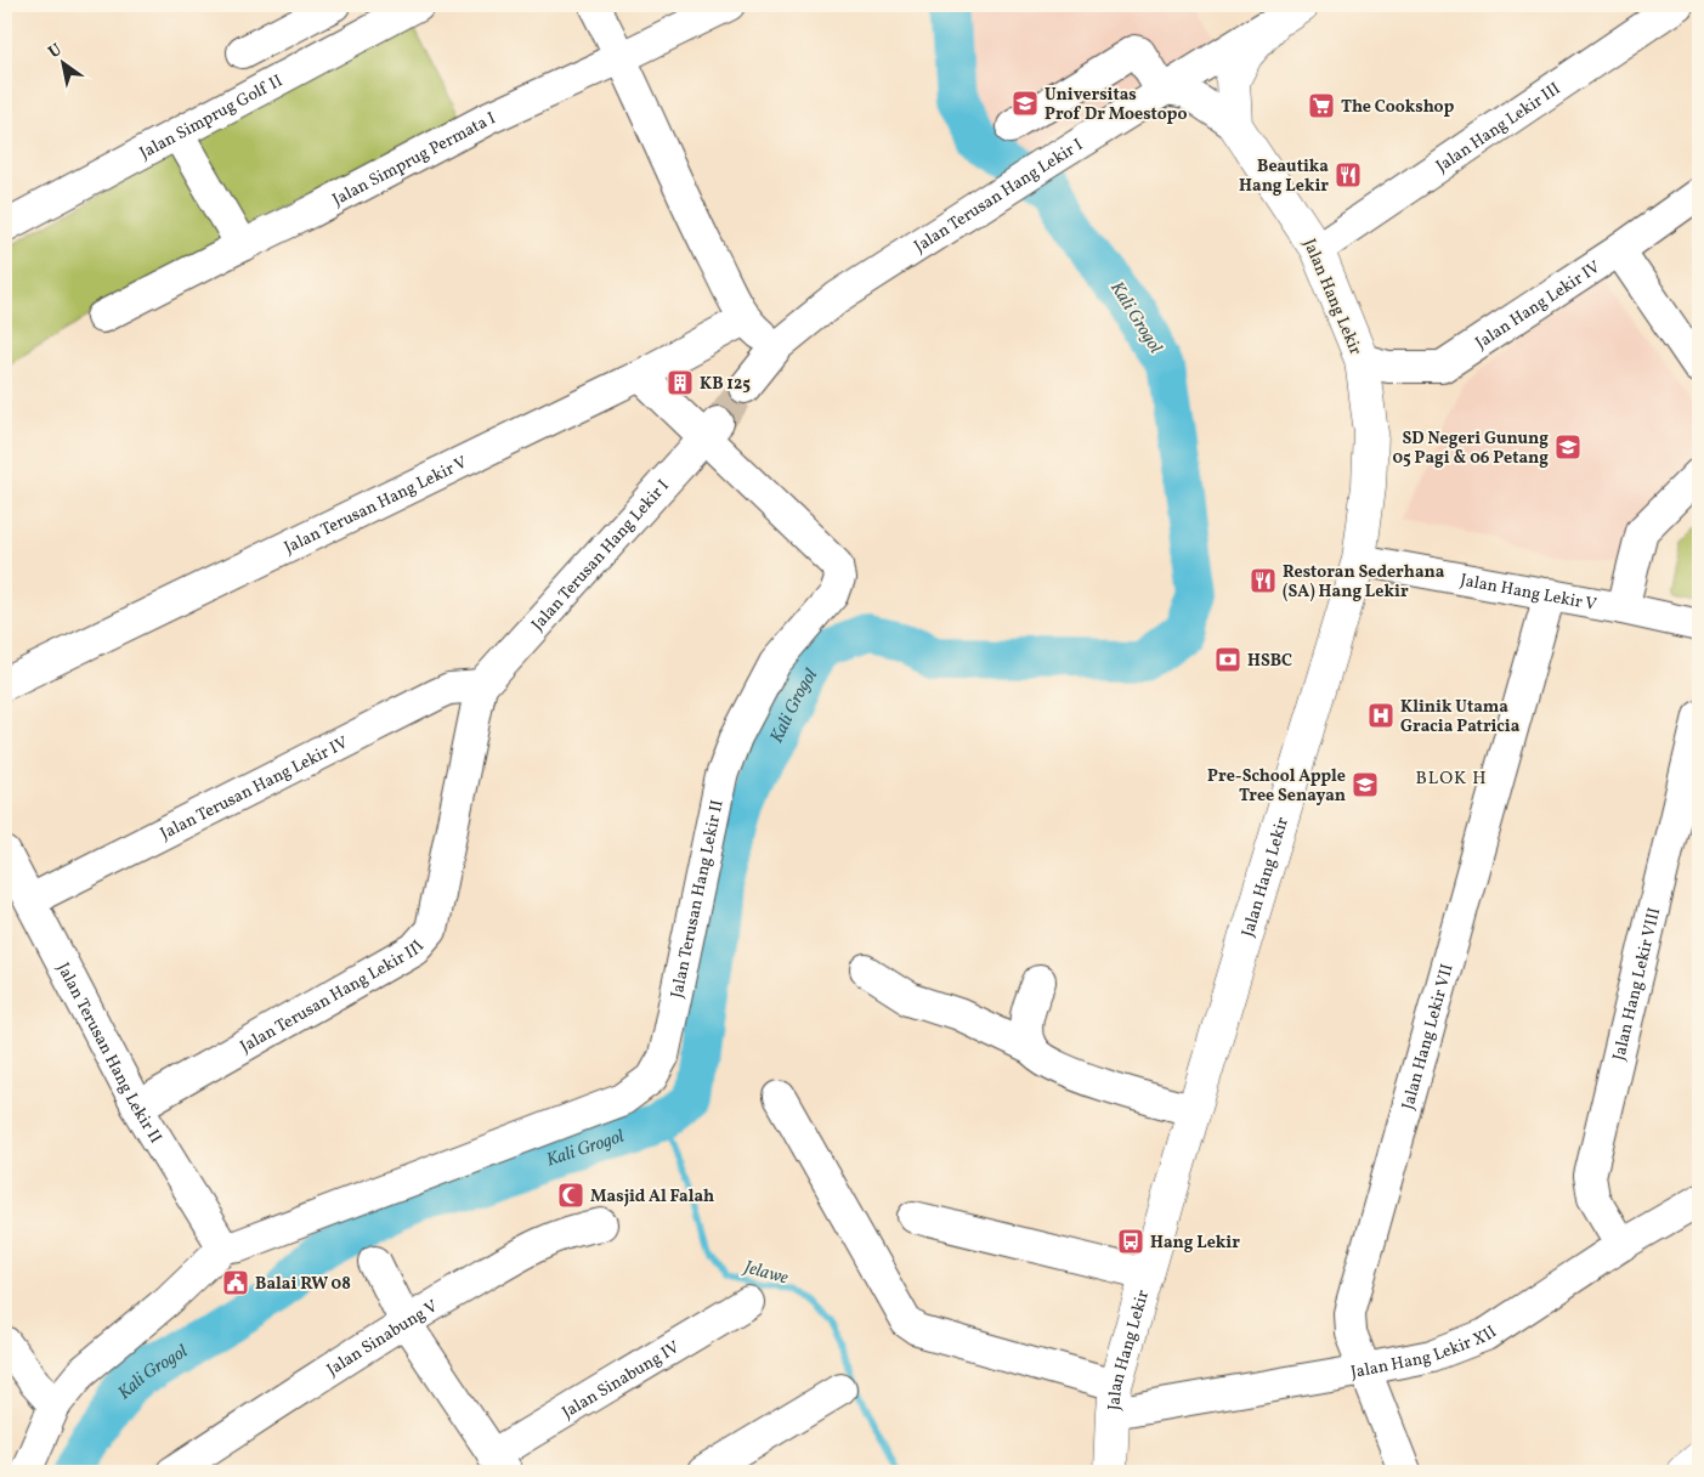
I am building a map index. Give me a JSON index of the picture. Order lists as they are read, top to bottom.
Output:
{
  "streets": {
    "main road": ["Jalan Hang Lekir"],
    "street": [
      "Jalan Simprug Golf II",
      "Jalan Hang Lekir III",
      "Jalan Simprug Permata I",
      "Jalan Terusan Hang Lekir I",
      "Jalan Hang Lekir IV",
      "Jalan Terusan Hang Lekir V",
      "Jalan Hang Lekir V",
      "Jalan Terusan Hang Lekir IV",
      "Jalan Terusan Hang Lekir II",
      "Jalan Hang Lekir VIII",
      "Jalan Terusan Hang Lekir III",
      "Jalan Hang Lekir VII",
      "Jalan Sinabung V",
      "Jalan Hang Lekir XII",
      "Jalan Sinabung IV"
    ]
  },
  "crossings": [
    ["Jalan Hang Lekir III", "Jalan Hang Lekir"],
    ["Jalan Terusan Hang Lekir I", "Jalan Hang Lekir"],
    ["Jalan Terusan Hang Lekir I", "Jalan Terusan Hang Lekir IV"],
    ["Jalan Terusan Hang Lekir I", "Jalan Terusan Hang Lekir II"],
    ["Jalan Terusan Hang Lekir I", "Jalan Terusan Hang Lekir III"],
    ["Jalan Hang Lekir", "Jalan Hang Lekir IV"],
    ["Jalan Hang Lekir", "Jalan Hang Lekir V"],
    ["Jalan Hang Lekir", "Jalan Hang Lekir XII"],
    ["Jalan Terusan Hang Lekir V", "Jalan Terusan Hang Lekir II"],
    ["Jalan Hang Lekir V", "Jalan Hang Lekir VII"],
    ["Jalan Terusan Hang Lekir IV", "Jalan Terusan Hang Lekir II"],
    ["Jalan Terusan Hang Lekir IV", "Jalan Terusan Hang Lekir III"],
    ["Jalan Terusan Hang Lekir II", "Jalan Terusan Hang Lekir III"],
    ["Jalan Hang Lekir VIII", "Jalan Hang Lekir XII"],
    ["Jalan Hang Lekir VII", "Jalan Hang Lekir XII"]
  ],
  "districts": ["BLOK H"],
  "water": ["Kali Grogol", "Jelawe"],
  "places": {
    "school or university": ["Universitas Prof Dr Moestopo", "SD Negeri Gunung 05 Pagi & 06 Petang", "Pre-School Apple Tree Senayan"],
    "supermarket": ["The Cookshop"],
    "restaurant": ["Beautika Hang Lekir", "Restoran Sederhana (SA) Hang Lekir"],
    "building": ["KB 125"],
    "bank": ["HSBC"],
    "hospital": ["Klinik Utama Gracia Patricia"],
    "mosque": ["Masjid Al Falah"],
    "bus stop": ["Hang Lekir"],
    "public building": ["Balai RW 08"]
  },
  "north": "top left"
}
